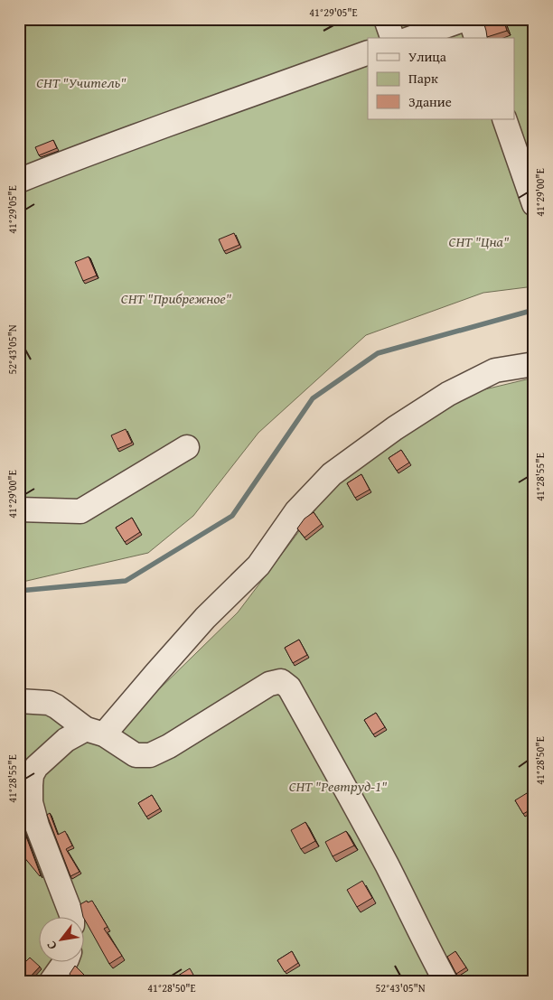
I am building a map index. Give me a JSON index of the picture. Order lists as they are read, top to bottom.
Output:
{
  "parks": [
    "СНТ \"Учитель\"",
    "СНТ \"Цна\"",
    "СНТ \"Прибрежное\"",
    "СНТ \"Ревтруд-1\""
  ],
  "legend": ["Улица", "Парк", "Здание"],
  "north": "bottom left",
  "coordinates": [
    "41°29'05\"E",
    "41°29'00\"E",
    "52°43'05\"N",
    "41°28'55\"E",
    "41°28'50\"E"
  ]
}
